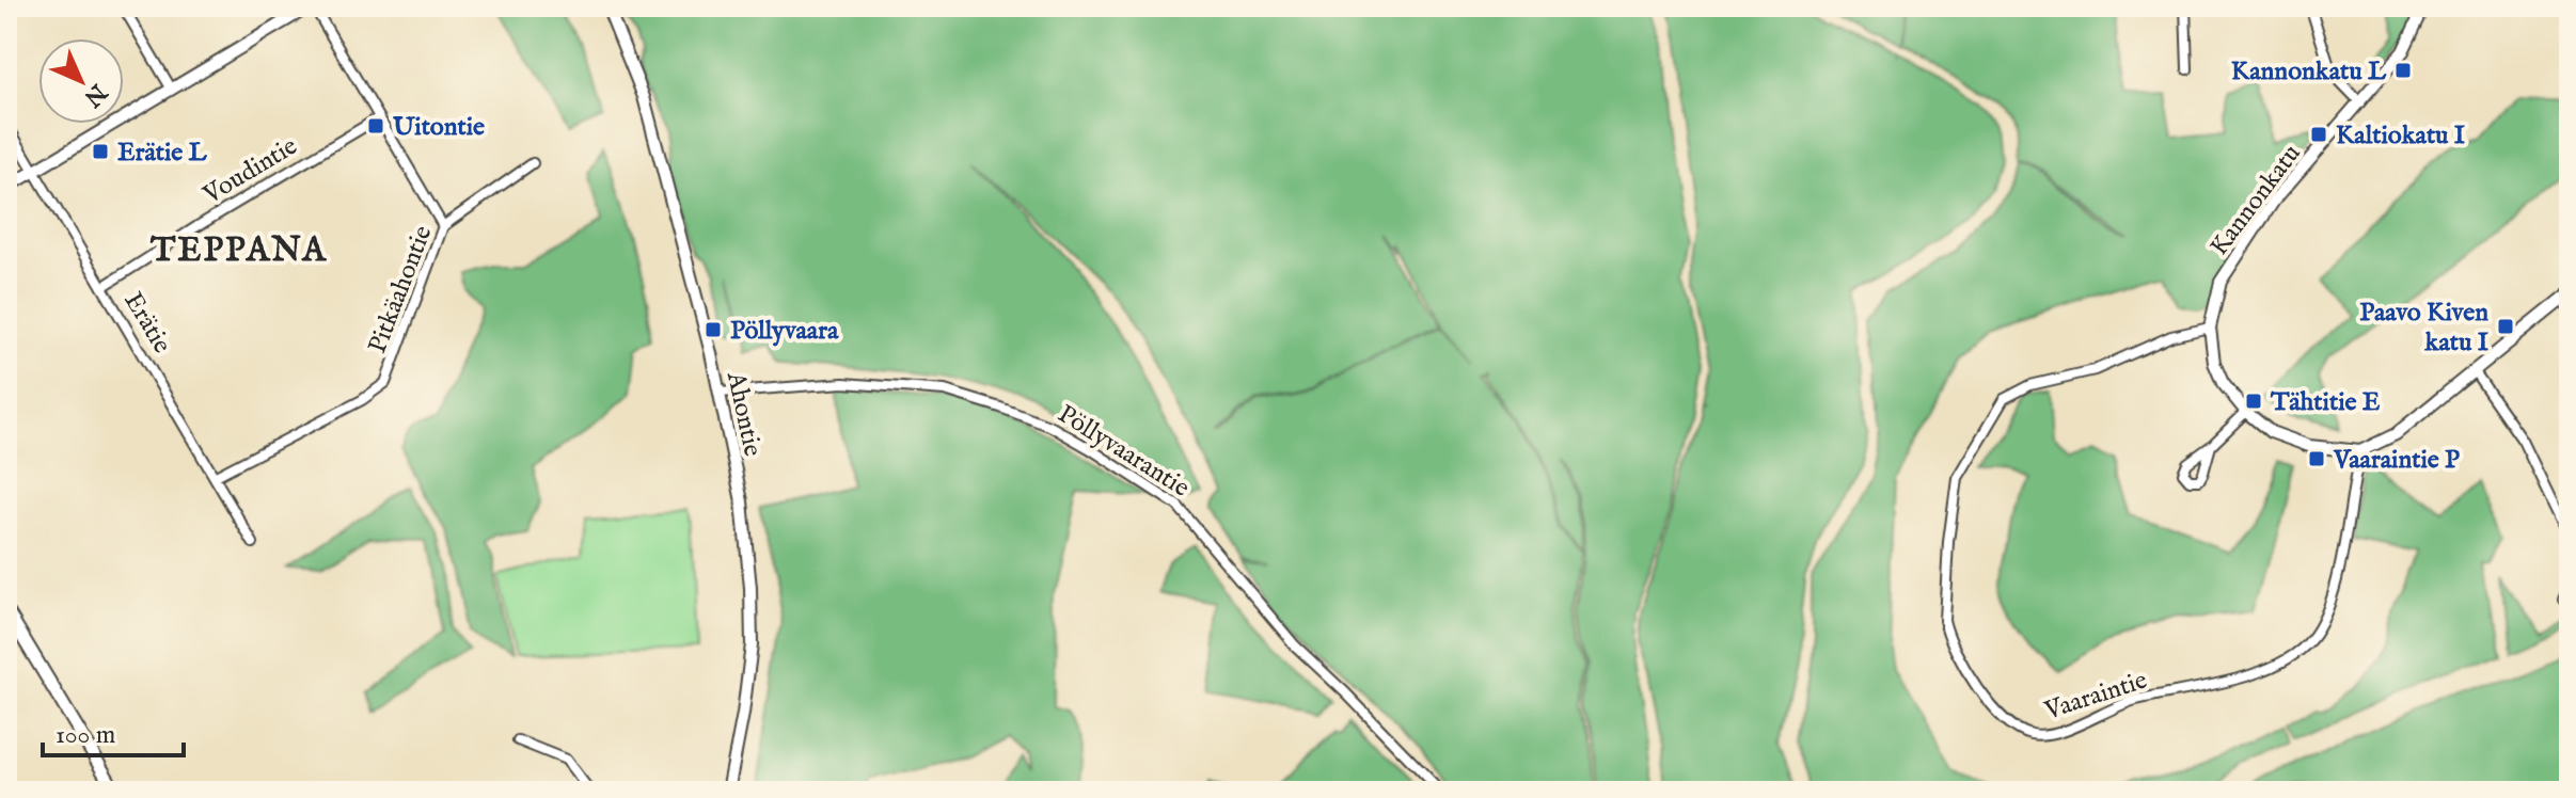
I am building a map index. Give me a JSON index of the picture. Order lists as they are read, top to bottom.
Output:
{
  "streets": {
    "street": [
      "Voudintie",
      "Kannonkatu",
      "Pitkäahontie",
      "Erätie",
      "Ahontie",
      "Pöllyvaarantie",
      "Vaaraintie"
    ]
  },
  "crossings": [
    ["Voudintie", "Erätie"],
    ["Kannonkatu", "Vaaraintie"],
    ["Pitkäahontie", "Erätie"],
    ["Ahontie", "Pöllyvaarantie"]
  ],
  "districts": ["TEPPANA"],
  "places": {
    "transit": [
      "Kannonkatu L",
      "Uitontie",
      "Kaltiokatu I",
      "Erätie L",
      "Paavo Kiven katu I",
      "Pöllyvaara",
      "Tähtitie E",
      "Vaaraintie P"
    ]
  },
  "scale_bar": "100 m",
  "north": "bottom right"
}
